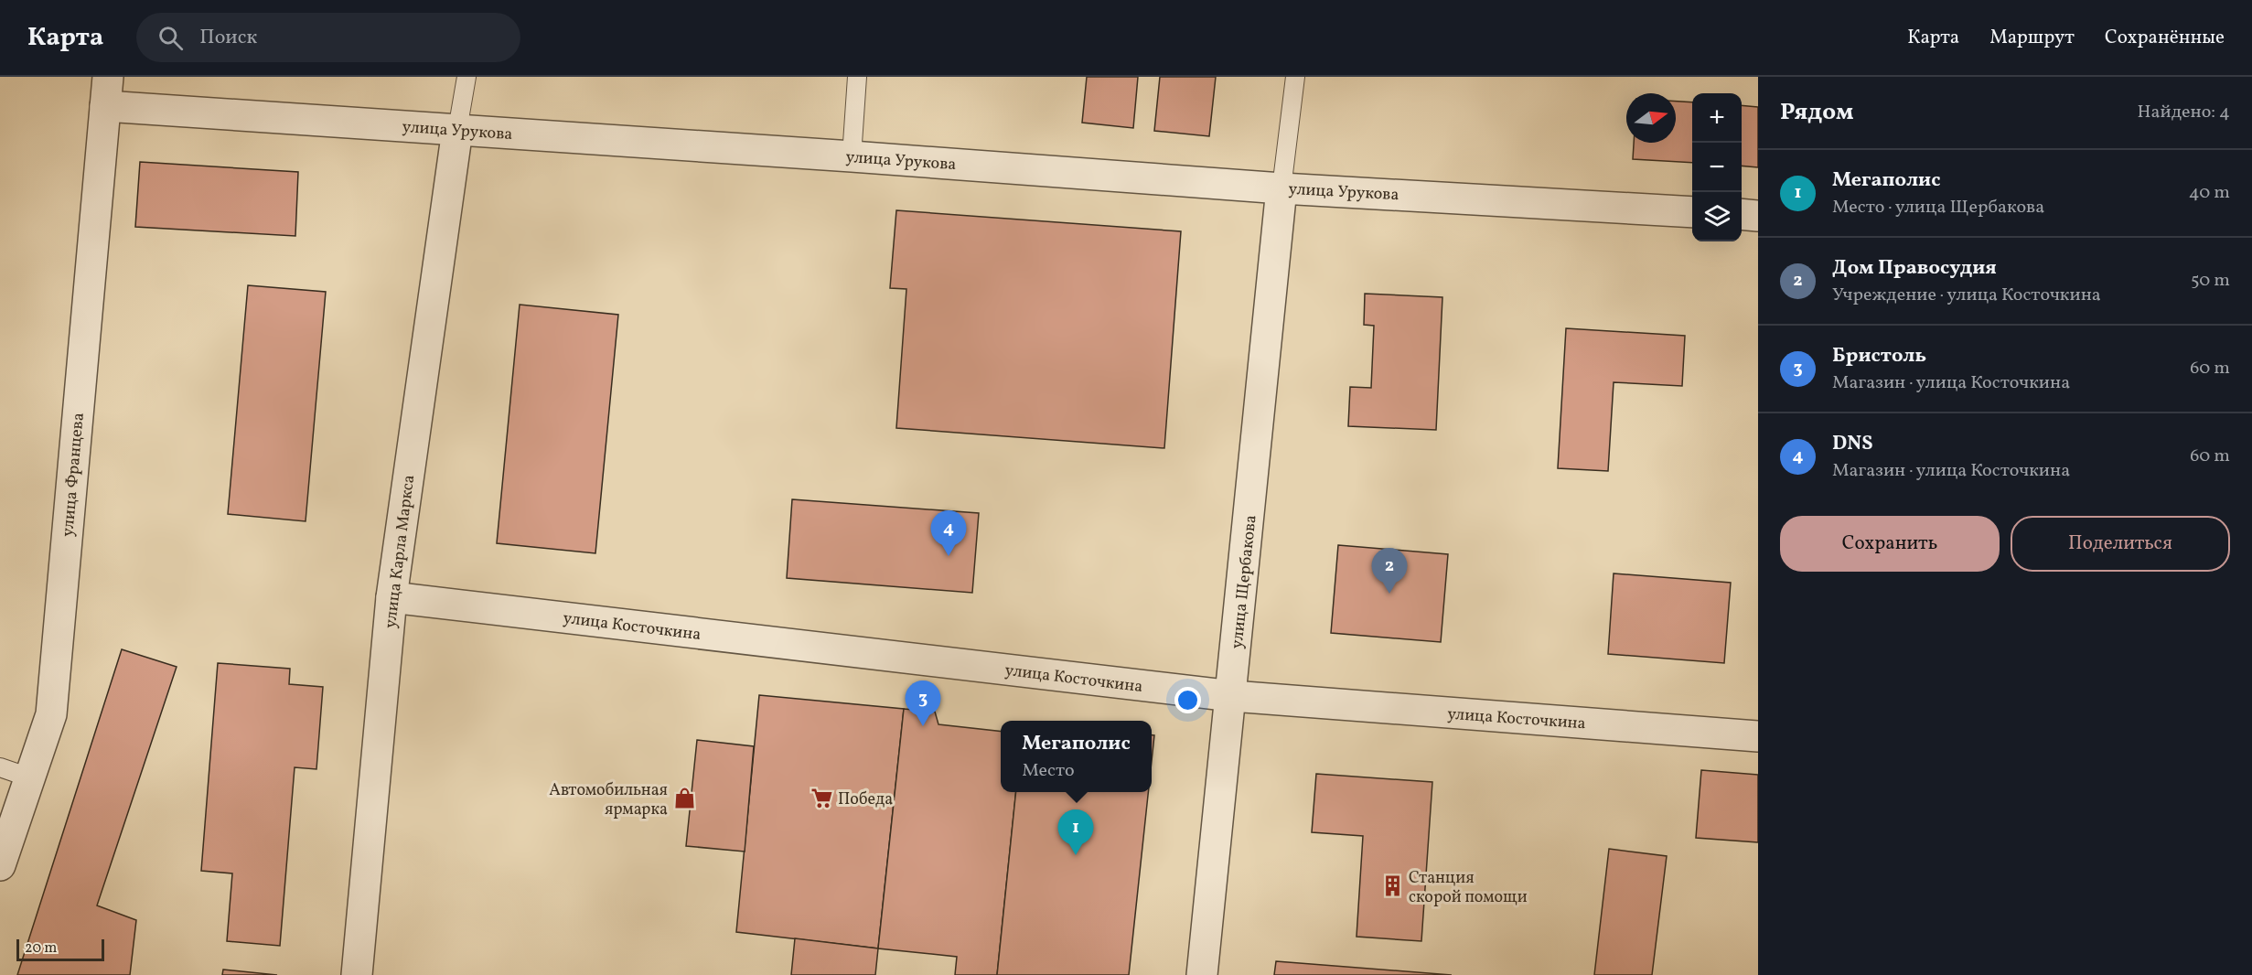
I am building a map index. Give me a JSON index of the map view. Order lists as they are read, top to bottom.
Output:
{
  "streets": {
    "street": [
      "улица Урукова",
      "улица Францева",
      "улица Карла Маркса",
      "улица Щербакова",
      "улица Косточкина"
    ]
  },
  "crossings": [
    ["улица Урукова", "улица Францева"],
    ["улица Урукова", "улица Карла Маркса"],
    ["улица Урукова", "улица Щербакова"],
    ["улица Карла Маркса", "улица Косточкина"],
    ["улица Щербакова", "улица Косточкина"]
  ],
  "places": {
    "shop": ["Автомобильная ярмарка"],
    "supermarket": ["Победа"],
    "building": ["Станция скорой помощи"]
  },
  "scale_bar": "20 m",
  "north": "right",
  "page": {
    "header": "Карта",
    "search": "Поиск",
    "nav": ["Карта", "Маршрут", "Сохранённые"],
    "heading": ["Рядом", "Найдено: 4"],
    "map_buttons": ["+", "−"],
    "list": [
      {
        "mark": "1",
        "name": "Мегаполис",
        "note": "Место · улица Щербакова",
        "value": "40 m"
      },
      {
        "mark": "2",
        "name": "Дом Правосудия",
        "note": "Учреждение · улица Косточкина",
        "value": "50 m"
      },
      {
        "mark": "3",
        "name": "Бристоль",
        "note": "Магазин · улица Косточкина",
        "value": "60 m"
      },
      {
        "mark": "4",
        "name": "DNS",
        "note": "Магазин · улица Косточкина",
        "value": "60 m"
      }
    ],
    "buttons": ["Сохранить", "Поделиться"],
    "pins": [
      "4",
      "2",
      "3",
      "1"
    ],
    "popup": ["Мегаполис", "Место"],
    "scale": "20 m"
  }
}
